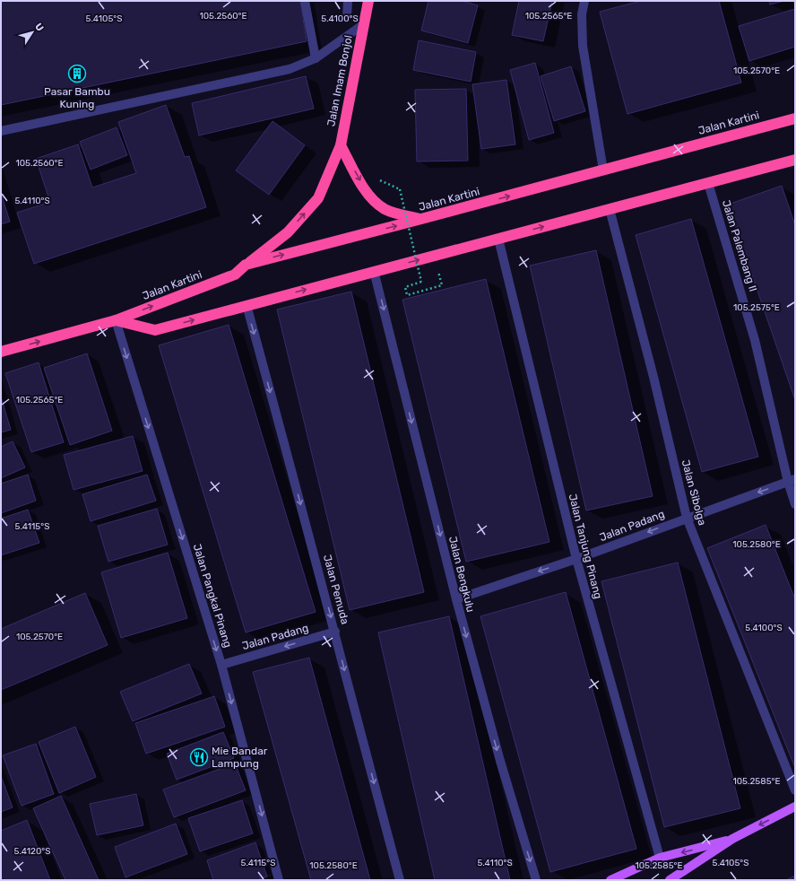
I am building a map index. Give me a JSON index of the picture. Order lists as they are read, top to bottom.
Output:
{
  "streets": {
    "highway": ["Jalan Imam Bonjol", "Jalan Kartini"],
    "street": [
      "Jalan Palembang II",
      "Jalan Sibolga",
      "Jalan Padang",
      "Jalan Tanjung Pinang",
      "Jalan Bengkulu",
      "Jalan Pemuda",
      "Jalan Pangkal Pinang"
    ]
  },
  "crossings": [
    ["Jalan Imam Bonjol", "Jalan Kartini"],
    ["Jalan Kartini", "Jalan Palembang II"],
    ["Jalan Kartini", "Jalan Sibolga"],
    ["Jalan Kartini", "Jalan Tanjung Pinang"],
    ["Jalan Kartini", "Jalan Bengkulu"],
    ["Jalan Kartini", "Jalan Pemuda"],
    ["Jalan Kartini", "Jalan Pangkal Pinang"],
    ["Jalan Palembang II", "Jalan Padang"],
    ["Jalan Sibolga", "Jalan Padang"],
    ["Jalan Padang", "Jalan Tanjung Pinang"],
    ["Jalan Padang", "Jalan Bengkulu"],
    ["Jalan Padang", "Jalan Pemuda"],
    ["Jalan Padang", "Jalan Pangkal Pinang"]
  ],
  "one_way": [
    "Jalan Imam Bonjol",
    "Jalan Kartini",
    "Jalan Padang",
    "Jalan Bengkulu",
    "Jalan Pemuda",
    "Jalan Pangkal Pinang"
  ],
  "places": {
    "building": ["Pasar Bambu Kuning"],
    "restaurant": ["Mie Bandar Lampung"]
  },
  "north": "top right",
  "coordinates": [
    "105.2560°E",
    "105.2565°E",
    "5.4105°S",
    "5.4100°S",
    "105.2570°E",
    "5.4110°S",
    "105.2575°E",
    "5.4115°S",
    "105.2580°E",
    "105.2585°E",
    "5.4120°S"
  ]
}
